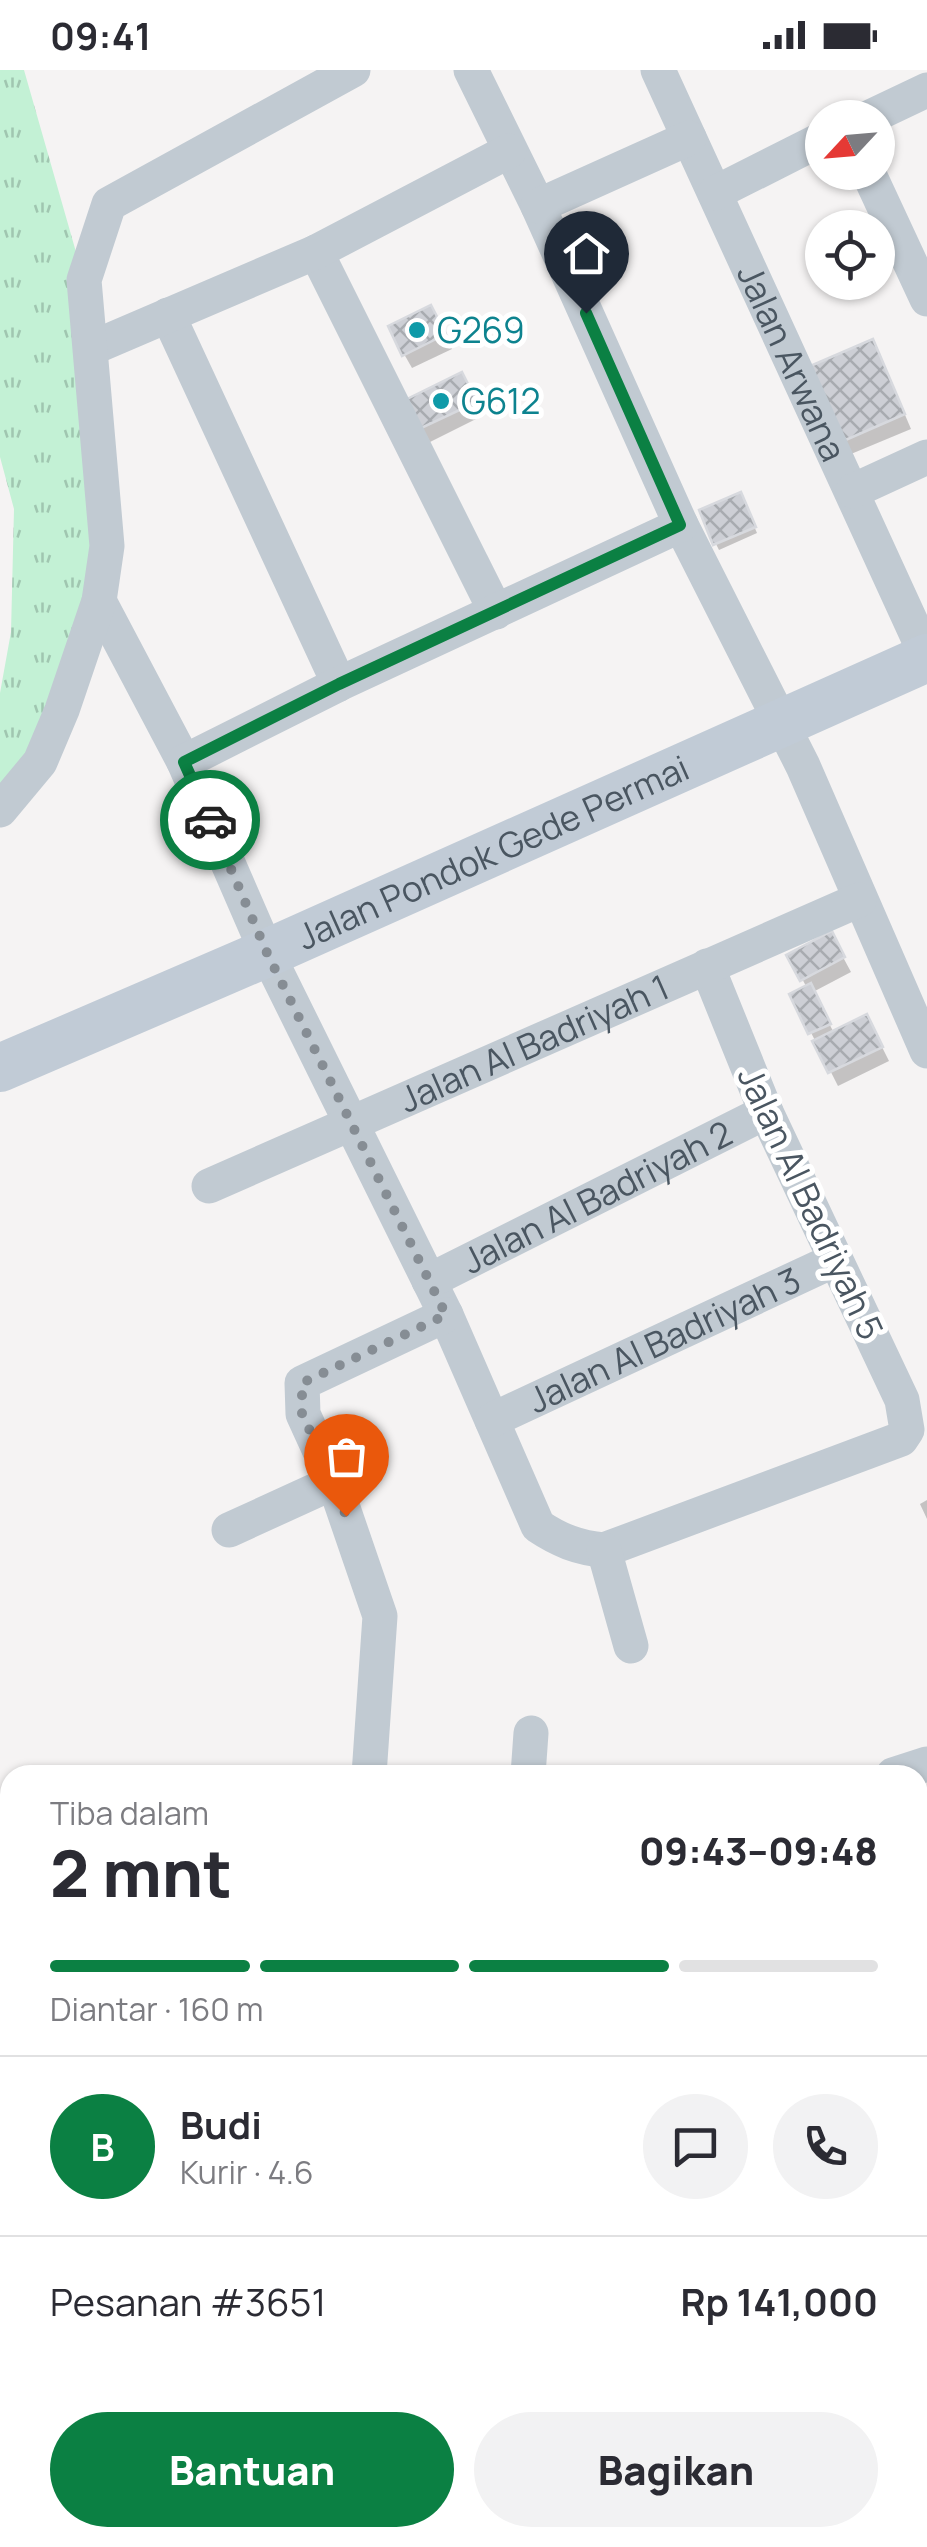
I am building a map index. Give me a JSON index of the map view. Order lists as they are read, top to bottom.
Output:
{
  "streets": {
    "street": [
      "Jalan Arwana",
      "Jalan Pondok Gede Permai",
      "Jalan Al Badriyah 1",
      "Jalan Al Badriyah 2",
      "Jalan Al Badriyah 5",
      "Jalan Al Badriyah 3"
    ]
  },
  "crossings": [
    ["Jalan Arwana", "Jalan Pondok Gede Permai"],
    ["Jalan Al Badriyah 1", "Jalan Al Badriyah 5"],
    ["Jalan Al Badriyah 2", "Jalan Al Badriyah 5"],
    ["Jalan Al Badriyah 5", "Jalan Al Badriyah 3"]
  ],
  "places": ["G269", "G612"],
  "north": "bottom left",
  "page": {
    "status": "09:41",
    "heading": ["2 mnt", "Tiba dalam", "09:43–09:48"],
    "panel": [
      "Budi",
      "Kurir · 4.6",
      "Pesanan #3651",
      "Rp 141,000"
    ],
    "bar": "Diantar · 160 m",
    "round": "B",
    "buttons": ["Bantuan", "Bagikan"]
  }
}
